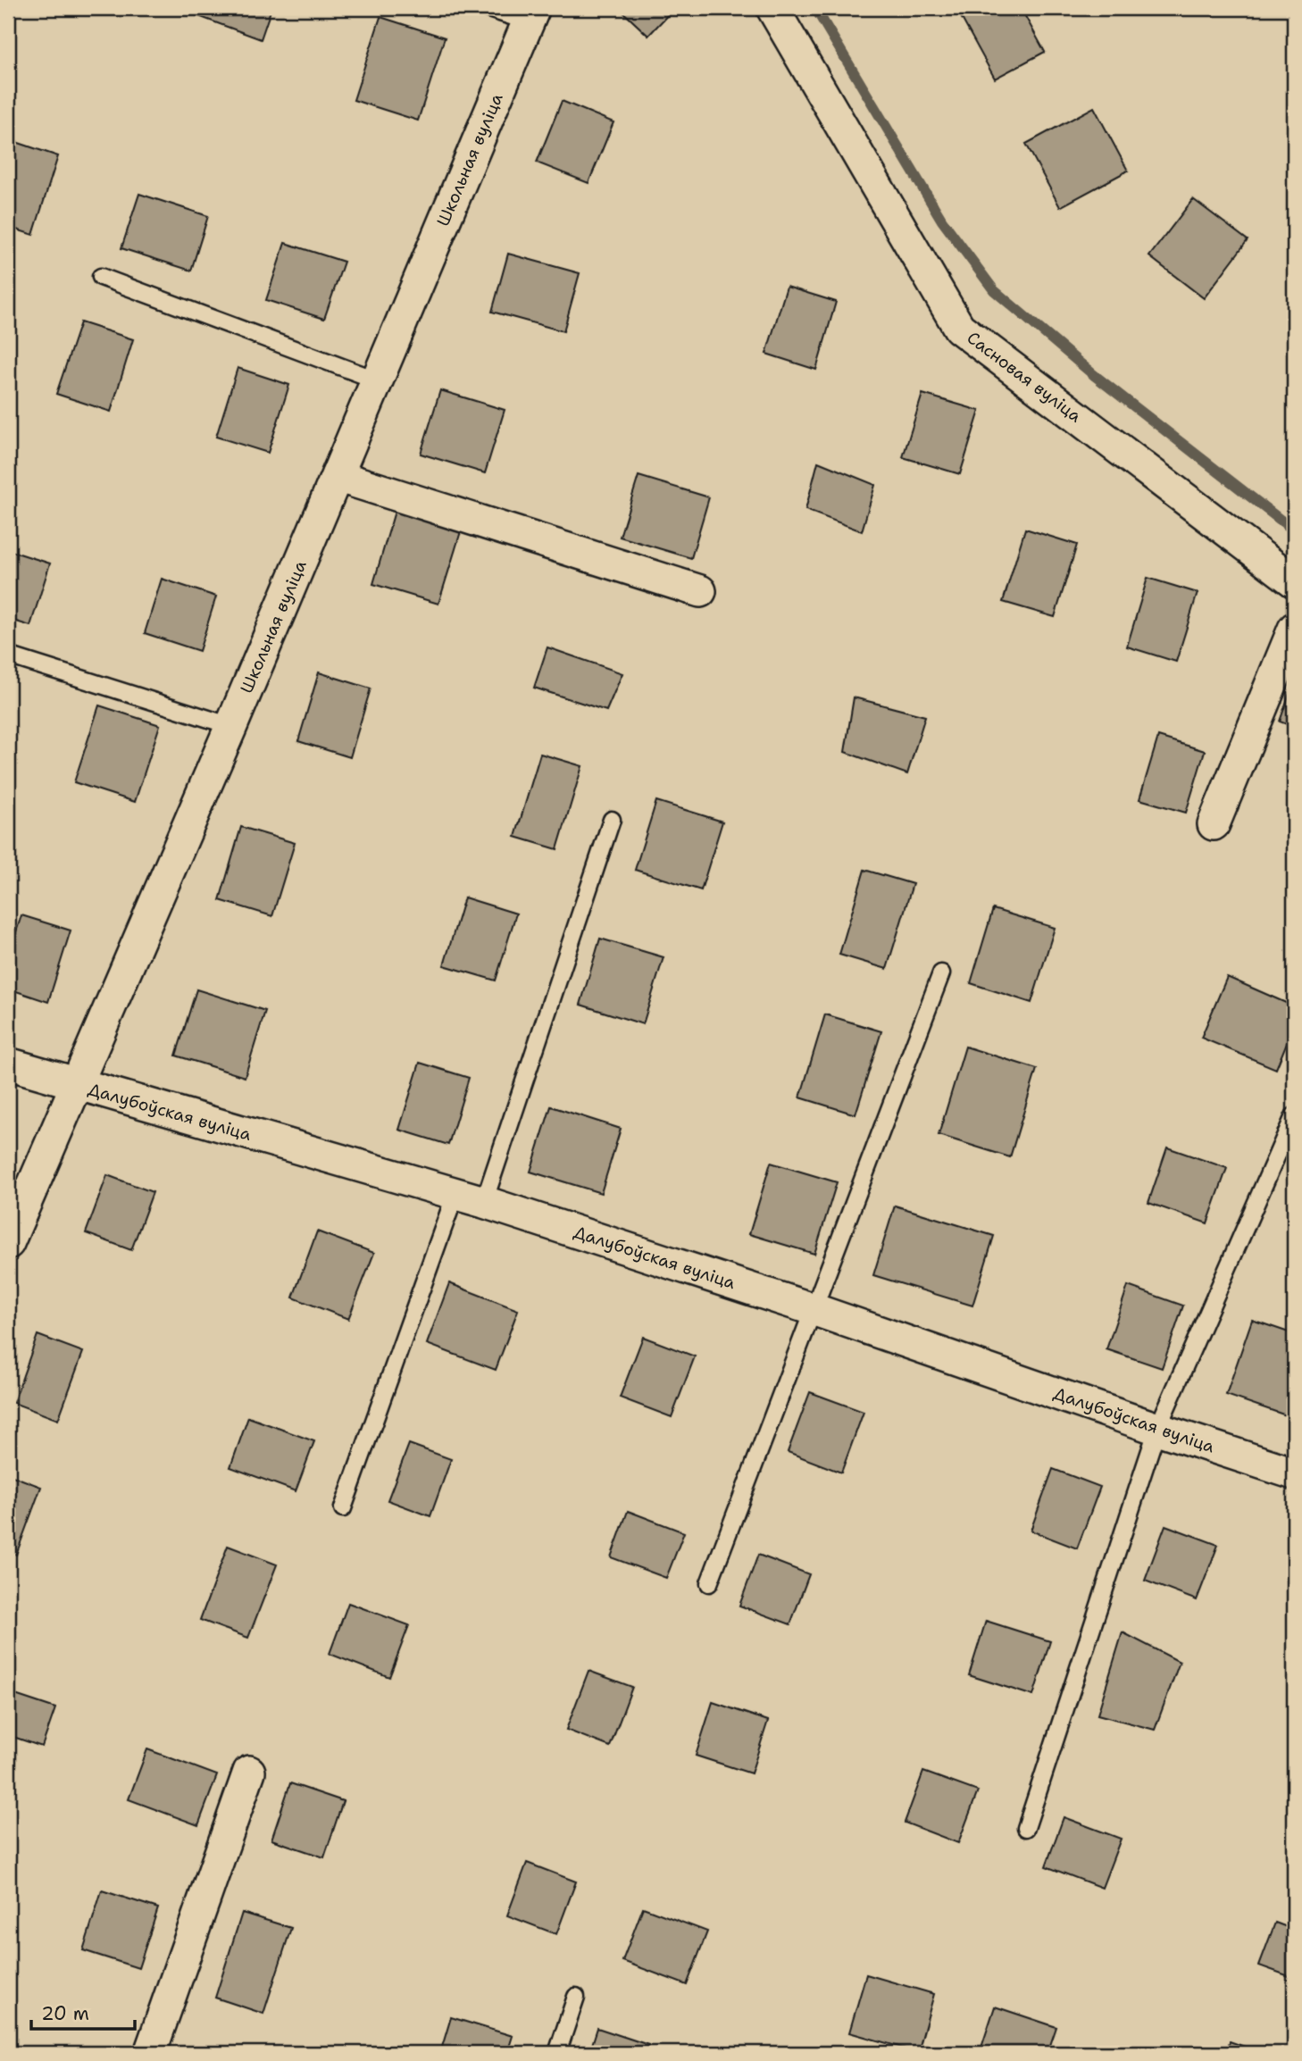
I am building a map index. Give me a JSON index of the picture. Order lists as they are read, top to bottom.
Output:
{
  "streets": {
    "street": ["Школьная вуліца", "Сасновая вуліца", "Далубоўская вуліца"]
  },
  "crossings": [
    ["Школьная вуліца", "Далубоўская вуліца"]
  ],
  "scale_bar": "20 m"
}
